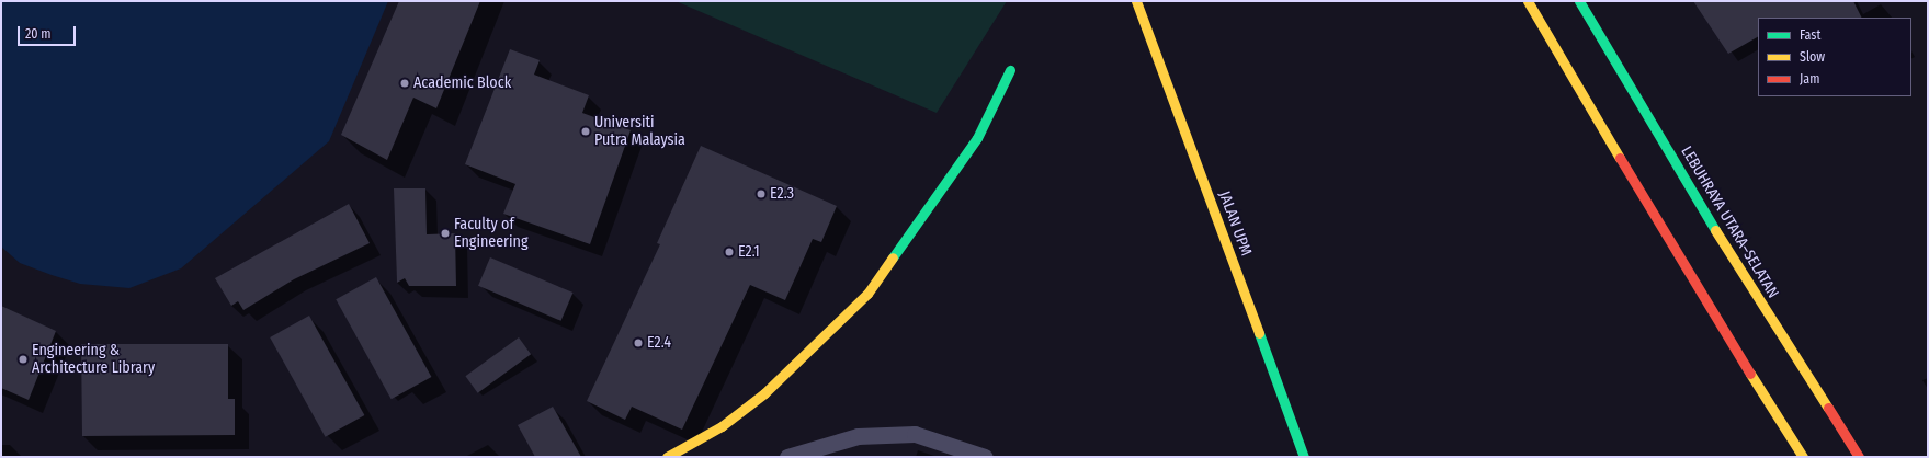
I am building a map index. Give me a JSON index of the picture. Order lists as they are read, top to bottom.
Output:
{
  "streets": {
    "main road": ["LEBUHRAYA UTARA–SELATAN", "JALAN UPM"]
  },
  "places": [
    "Academic Block",
    "Universiti Putra Malaysia",
    "E2.3",
    "Faculty of Engineering",
    "E2.1",
    "E2.4",
    "Engineering & Architecture Library"
  ],
  "legend": ["Fast", "Slow", "Jam"],
  "scale_bar": "20 m"
}
